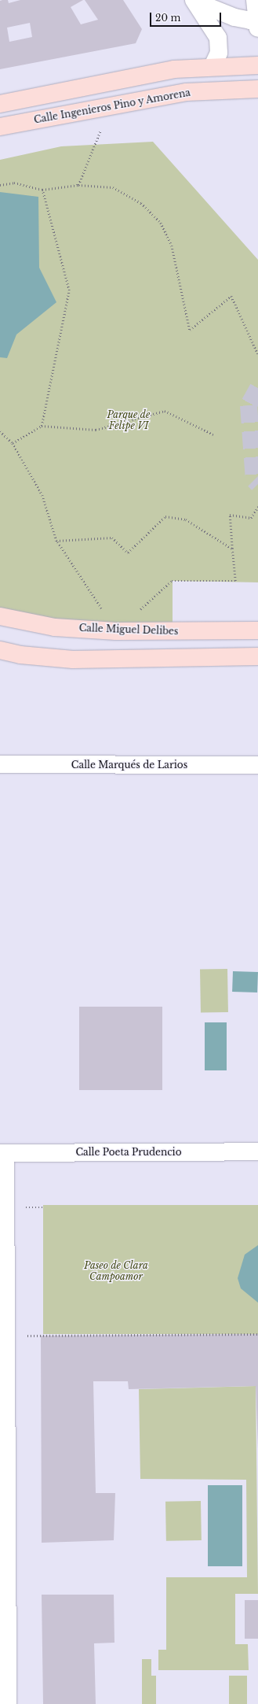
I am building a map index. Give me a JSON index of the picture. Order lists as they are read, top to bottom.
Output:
{
  "streets": {
    "main road": ["Calle Ingenieros Pino y Amorena", "Calle Miguel Delibes"],
    "street": ["Calle Marqués de Larios", "Calle Poeta Prudencio"]
  },
  "parks": ["Parque de Felipe VI", "Paseo de Clara Campoamor"],
  "scale_bar": "20 m"
}
